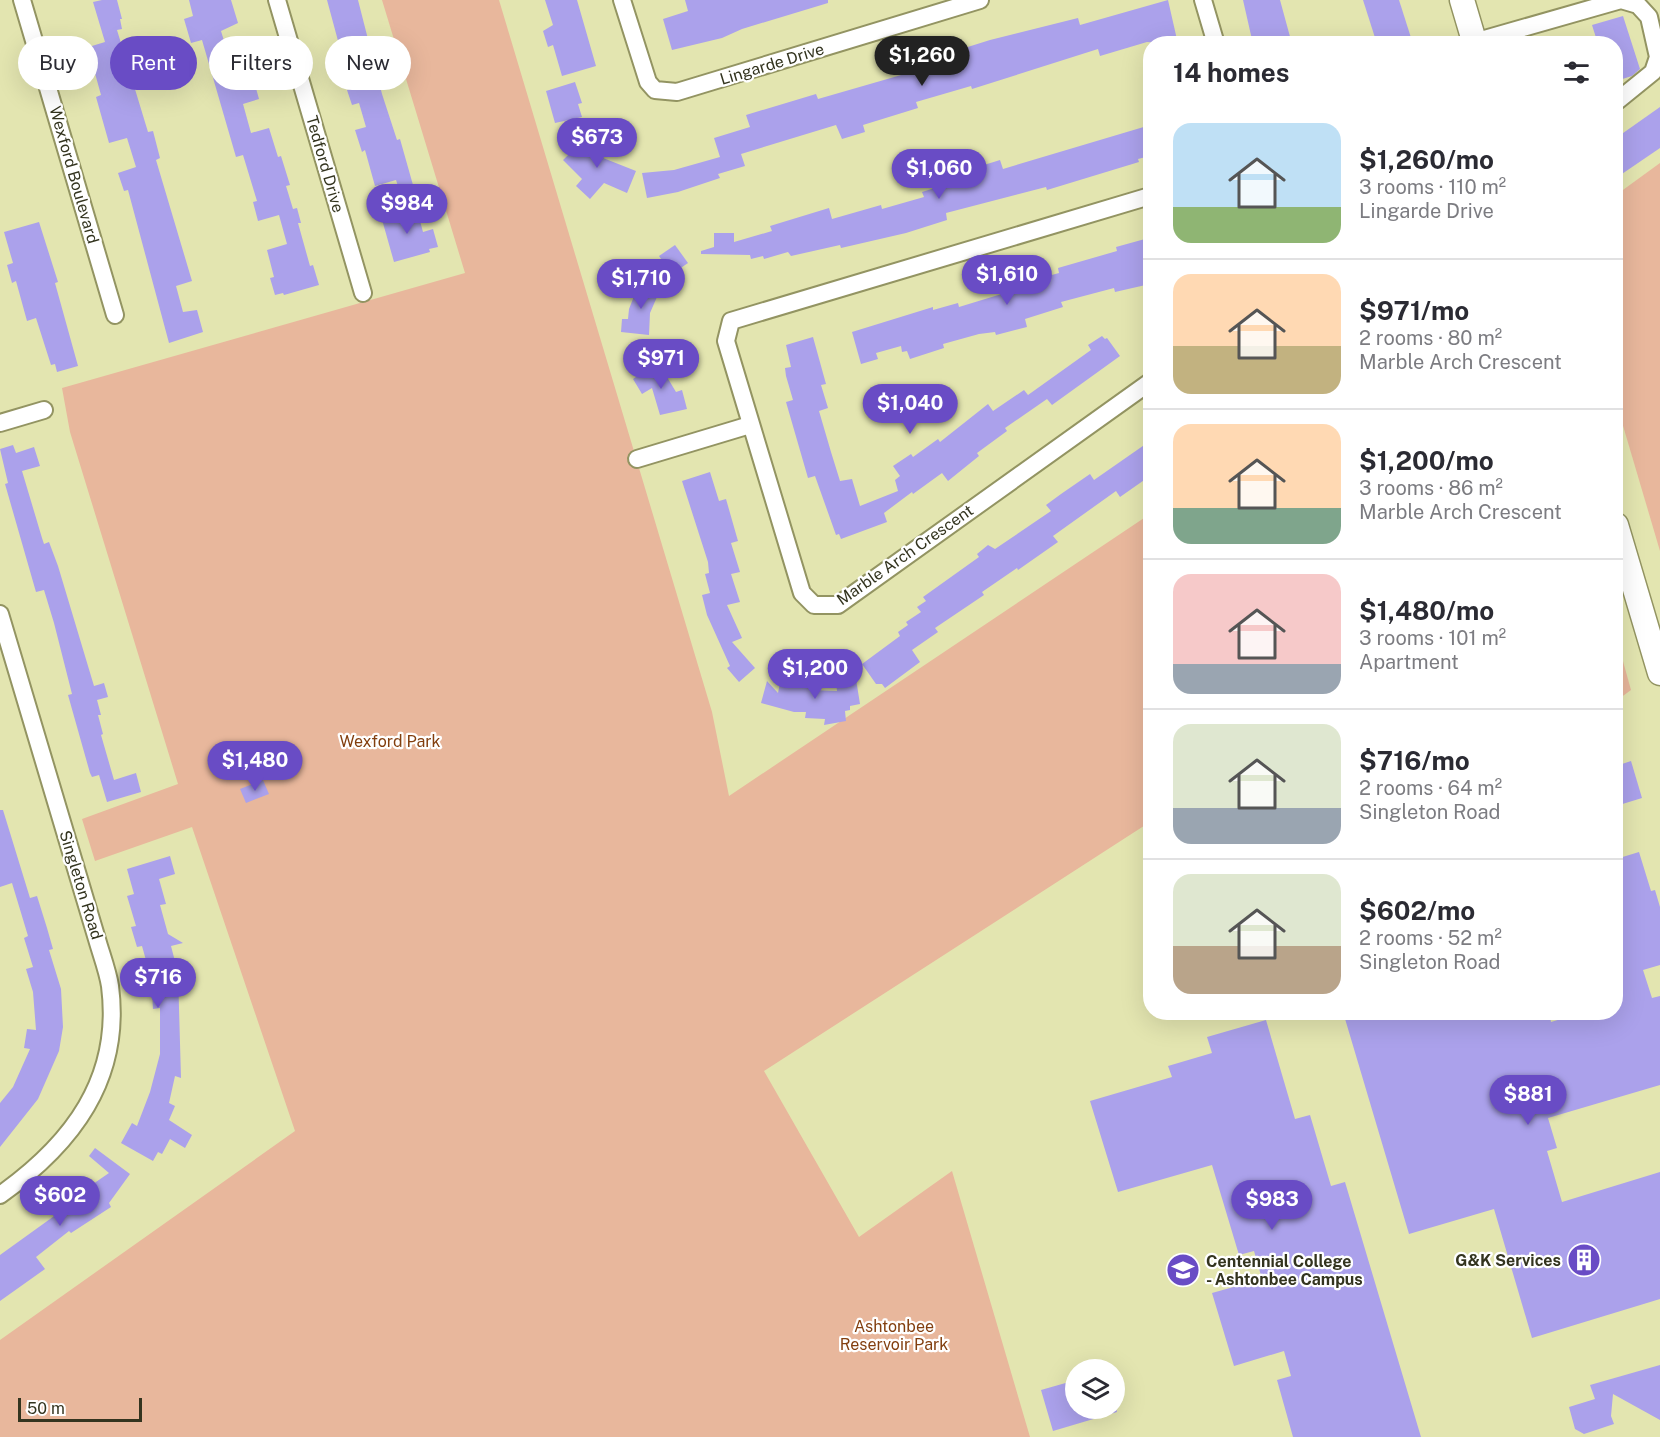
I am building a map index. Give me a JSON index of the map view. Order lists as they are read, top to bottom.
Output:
{
  "streets": {
    "street": [
      "Lingarde Drive",
      "Tedford Drive",
      "Wexford Boulevard",
      "Marble Arch Crescent",
      "Singleton Road"
    ]
  },
  "parks": ["Wexford Park", "Ashtonbee Reservoir Park"],
  "places": {
    "building": ["G&K Services"],
    "school or university": ["Centennial College - Ashtonbee Campus"]
  },
  "scale_bar": "50 m",
  "page": {
    "price": [
      "$1,260",
      "$673",
      "$1,060",
      "$984",
      "$1,610",
      "$1,710",
      "$971",
      "$1,040",
      "$1,200",
      "$1,480",
      "$716",
      "$881",
      "$602",
      "$983"
    ],
    "chip": [
      "Buy",
      "Rent",
      "Filters",
      "New"
    ],
    "heading": "14 homes",
    "list": [
      {
        "name": "$1,260/mo",
        "note": "3 rooms · 110 m² · Lingarde Drive"
      },
      {
        "name": "$971/mo",
        "note": "2 rooms · 80 m² · Marble Arch Crescent"
      },
      {
        "name": "$1,200/mo",
        "note": "3 rooms · 86 m² · Marble Arch Crescent"
      },
      {
        "name": "$1,480/mo",
        "note": "3 rooms · 101 m² · Apartment"
      },
      {
        "name": "$716/mo",
        "note": "2 rooms · 64 m² · Singleton Road"
      },
      {
        "name": "$602/mo",
        "note": "2 rooms · 52 m² · Singleton Road"
      }
    ],
    "scale": "50 m"
  }
}
